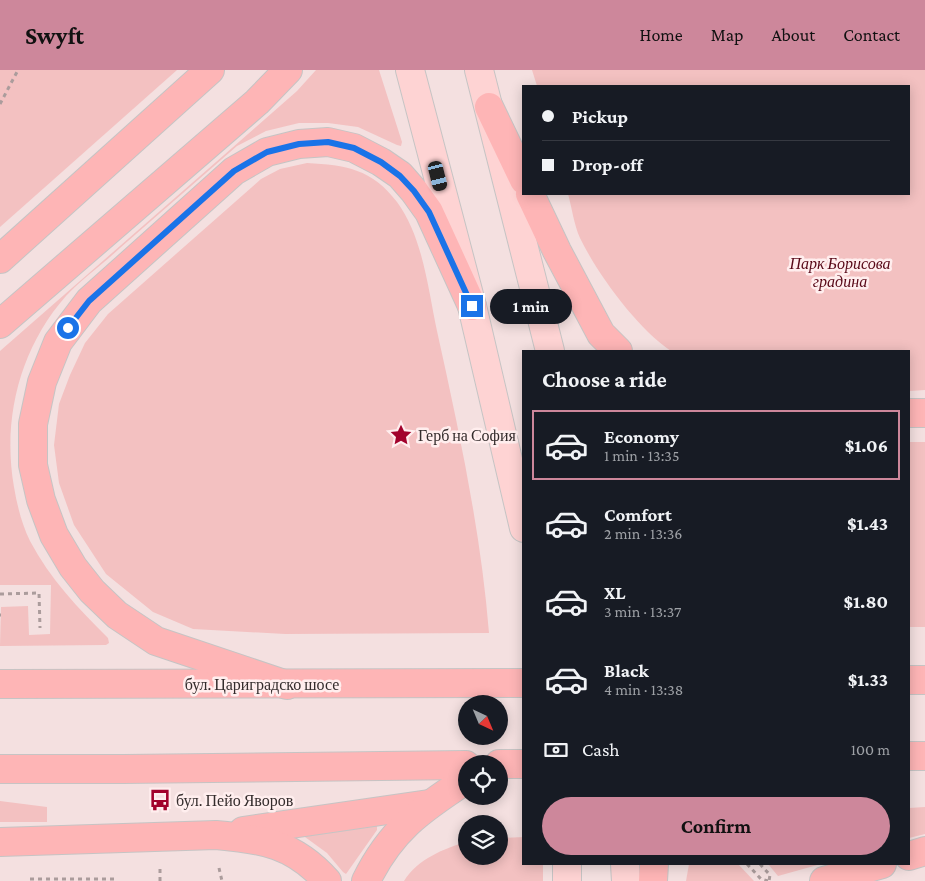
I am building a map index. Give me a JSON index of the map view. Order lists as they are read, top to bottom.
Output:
{
  "streets": {
    "highway": ["бул. Цариградско шосе"]
  },
  "parks": ["Парк Борисова градина"],
  "places": {
    "place": ["Герб на София"],
    "bus stop": ["бул. Пейо Яворов"]
  },
  "north": "bottom right",
  "page": {
    "header": "Swyft",
    "nav": [
      "Home",
      "Map",
      "About",
      "Contact"
    ],
    "banner": ["Pickup", "Drop-off"],
    "bubble": "1 min",
    "heading": "Choose a ride",
    "list": [
      {
        "name": "Economy",
        "note": "1 min · 13:35",
        "value": "$1.06"
      },
      {
        "name": "Comfort",
        "note": "2 min · 13:36",
        "value": "$1.43"
      },
      {
        "name": "XL",
        "note": "3 min · 13:37",
        "value": "$1.80"
      },
      {
        "name": "Black",
        "note": "4 min · 13:38",
        "value": "$1.33"
      }
    ],
    "pay": ["Cash", "100 m"],
    "buttons": "Confirm"
  }
}
